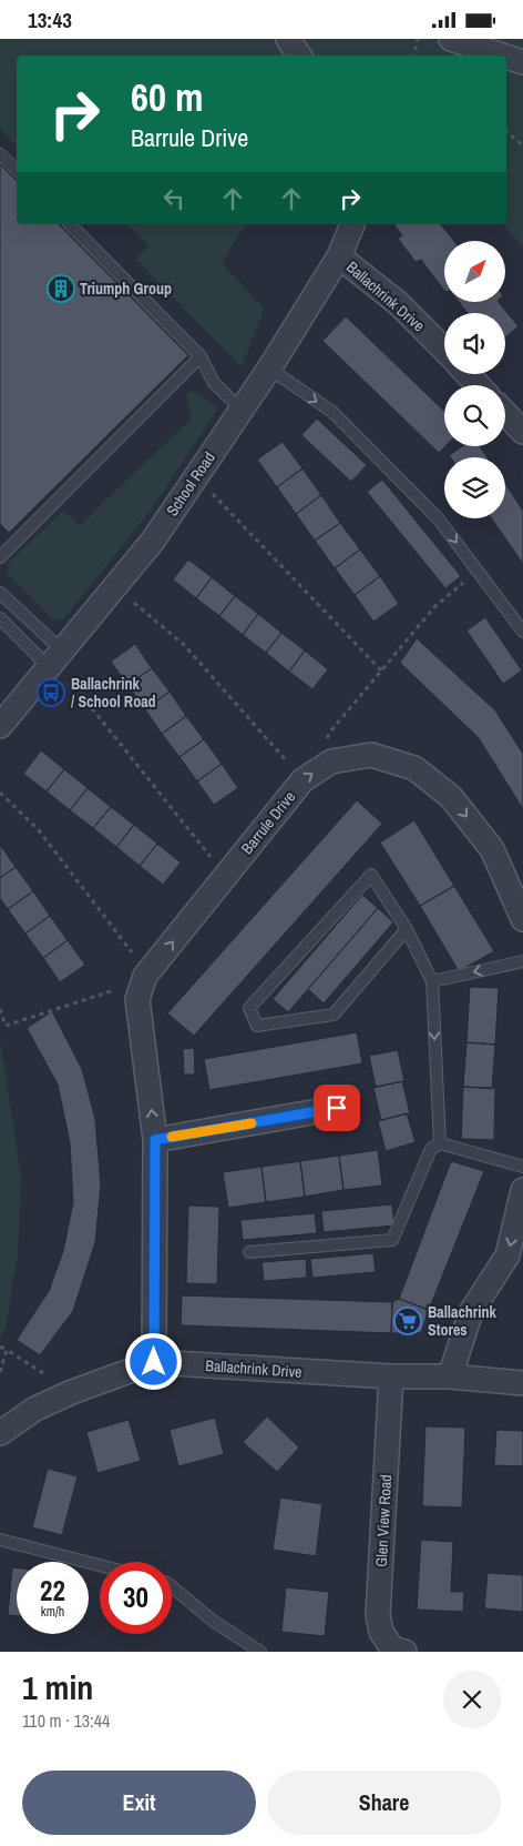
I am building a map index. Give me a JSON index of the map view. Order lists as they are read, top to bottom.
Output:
{
  "streets": {
    "street": [
      "Ballachrink Drive",
      "School Road",
      "Barrule Drive",
      "Glen View Road"
    ]
  },
  "crossings": [
    ["Ballachrink Drive", "School Road"],
    ["Ballachrink Drive", "Barrule Drive"],
    ["Ballachrink Drive", "Glen View Road"]
  ],
  "places": {
    "building": ["Triumph Group"],
    "bus stop": ["Ballachrink / School Road"],
    "supermarket": ["Ballachrink Stores"]
  },
  "north": "top right",
  "page": {
    "status": "13:43",
    "turn": ["60 m", "Barrule Drive"],
    "speed": "22 km/h",
    "limit": "30",
    "heading": ["1 min", "110 m · 13:44"],
    "buttons": ["Exit", "Share"]
  }
}
